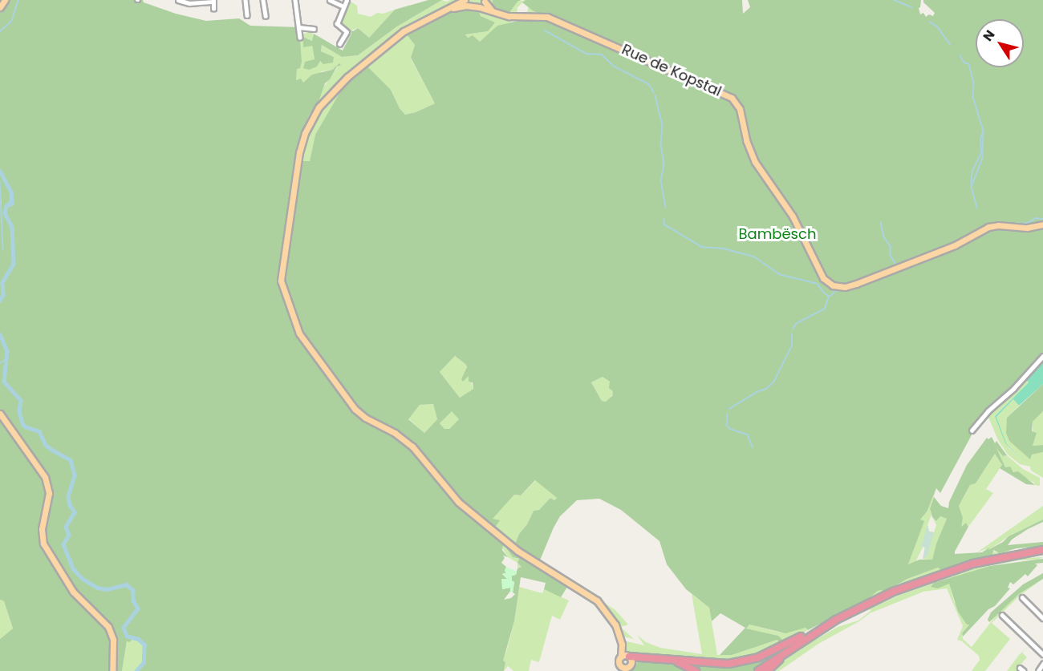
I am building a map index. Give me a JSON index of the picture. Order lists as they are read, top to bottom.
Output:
{
  "streets": {
    "main road": ["Rue de Kopstal"]
  },
  "parks": ["Bambësch"],
  "north": "top left"
}
